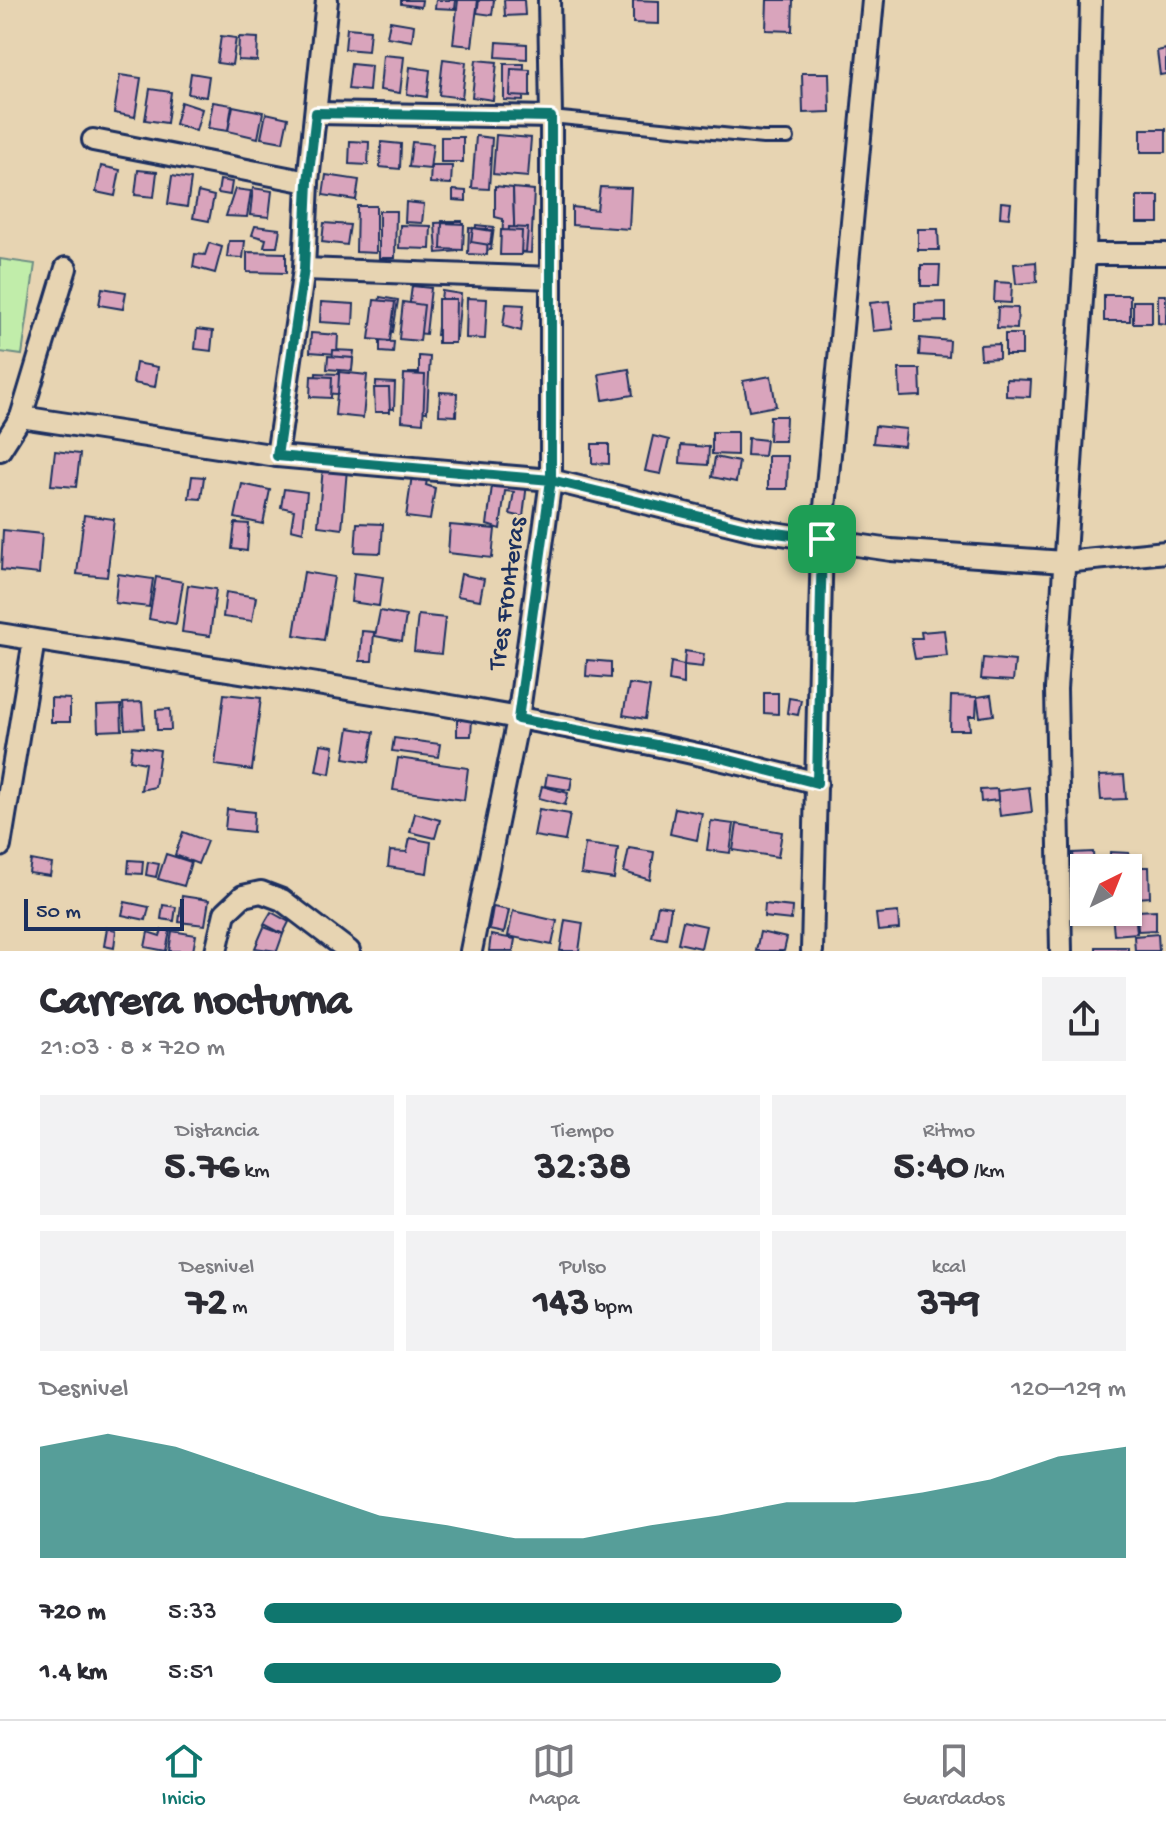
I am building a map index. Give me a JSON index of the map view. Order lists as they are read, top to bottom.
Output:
{
  "streets": {
    "street": ["Tres Fronteras"]
  },
  "scale_bar": "50 m",
  "north": "top right",
  "page": {
    "scale": "50 m",
    "heading": ["Carrera nocturna", "21:03 · 8 × 720 m"],
    "stats": [
      ["Distancia", "5.76 km"],
      ["Tiempo", "32:38"],
      ["Ritmo", "5:40 /km"],
      ["Desnivel", "72 m"],
      ["Pulso", "143 bpm"],
      ["kcal", "379"]
    ],
    "chart": ["Desnivel", "120–129 m"],
    "list": [
      {
        "name": "720 m",
        "note": "5:33"
      },
      {
        "name": "1.4 km",
        "note": "5:51"
      }
    ],
    "tabs": ["Inicio", "Mapa", "Guardados"]
  }
}
